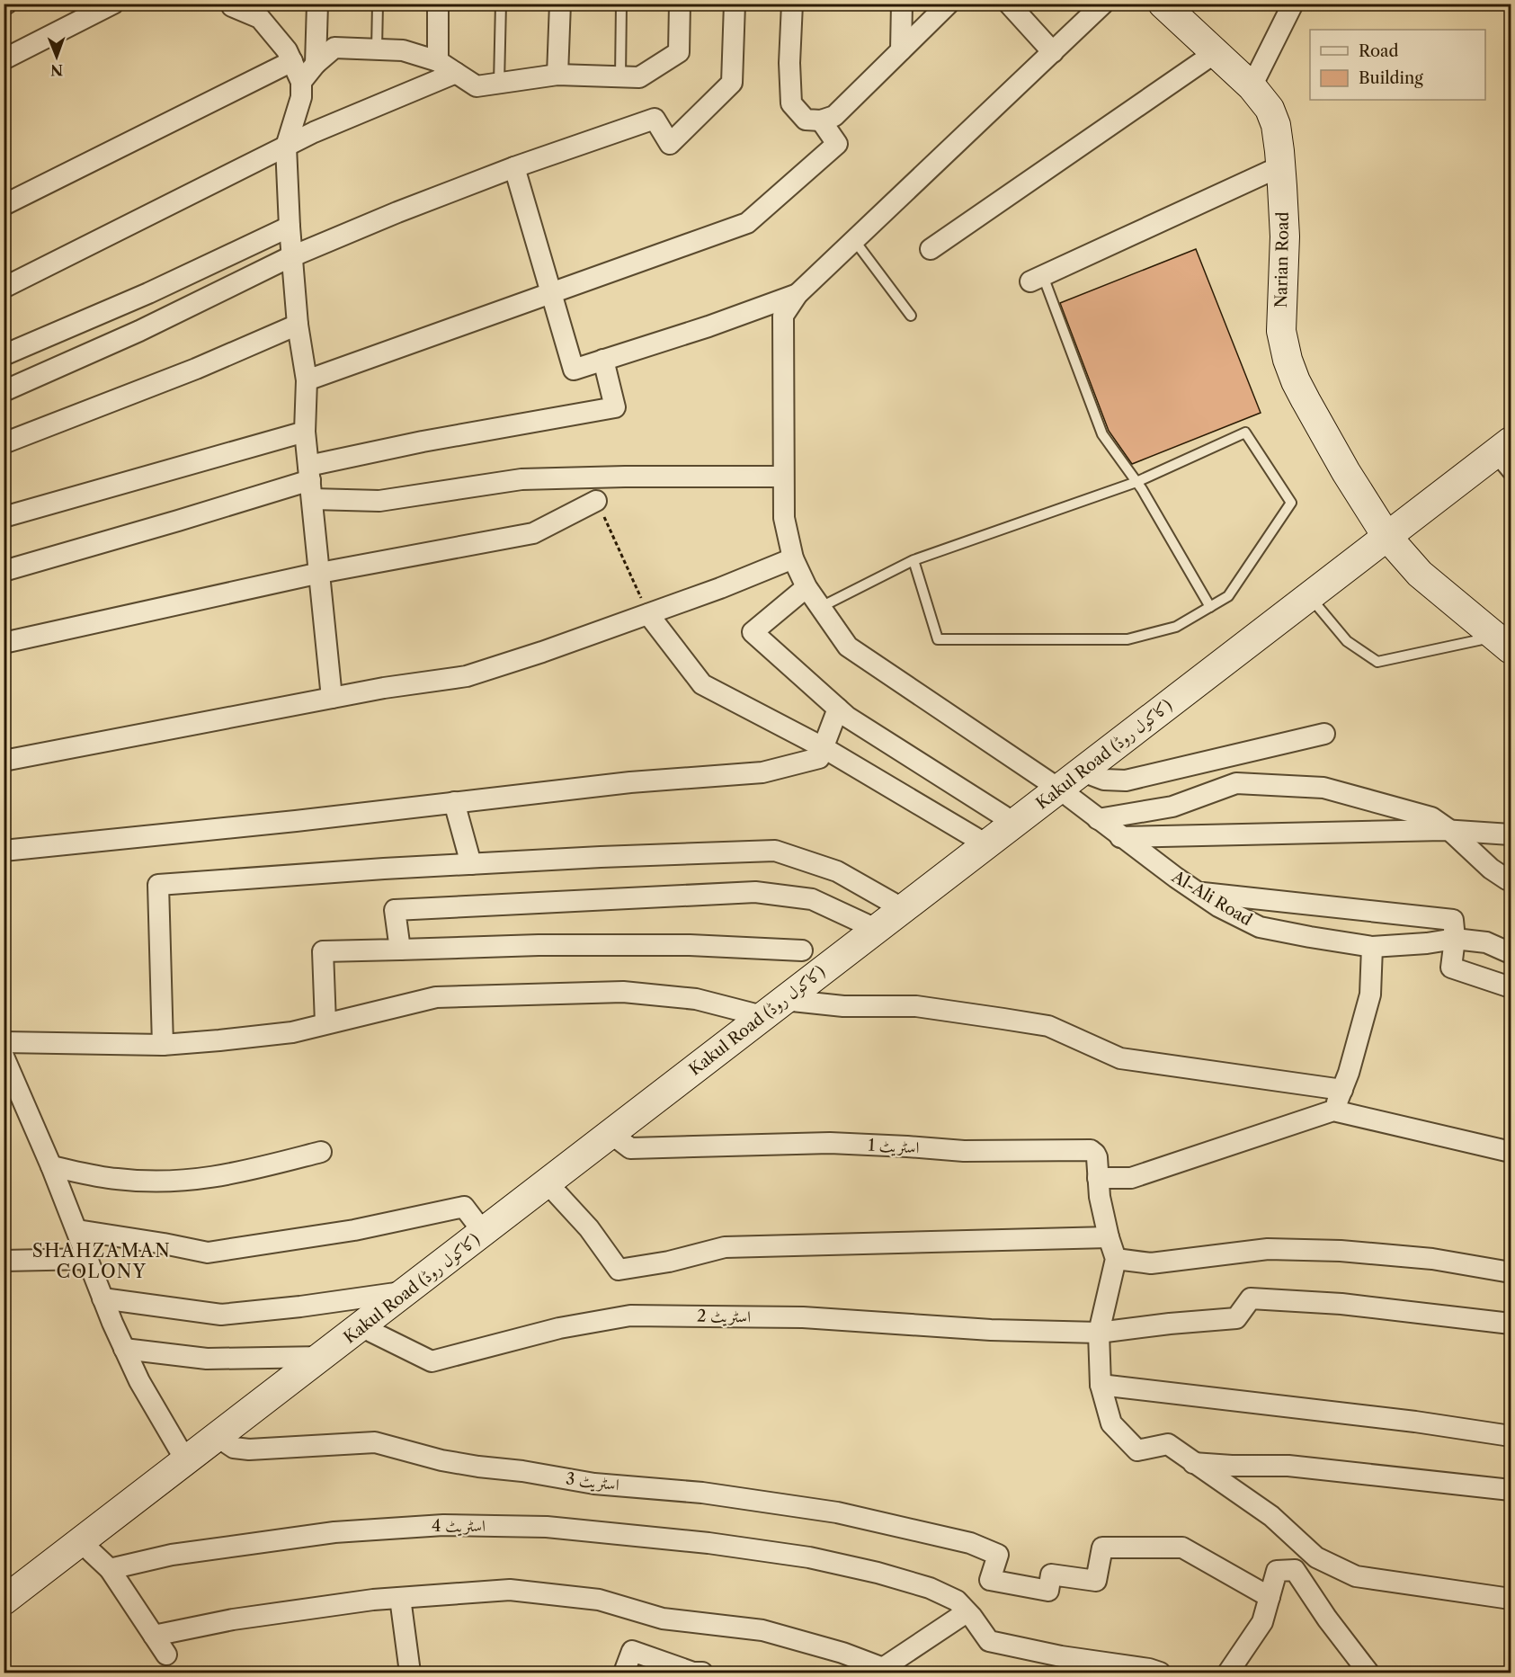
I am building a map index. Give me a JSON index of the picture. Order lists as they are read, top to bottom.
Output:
{
  "streets": {
    "main road": ["Narian Road", "Kakul Road (کاکول روڈ)"],
    "street": [
      "Al-Ali Road",
      "اسٹریٹ 1",
      "اسٹریٹ 2",
      "اسٹریٹ 3",
      "اسٹریٹ 4"
    ]
  },
  "crossings": [
    ["Narian Road", "Kakul Road (کاکول روڈ)"],
    ["Kakul Road (کاکول روڈ)", "Al-Ali Road"],
    ["Kakul Road (کاکول روڈ)", "اسٹریٹ 1"],
    ["Kakul Road (کاکول روڈ)", "اسٹریٹ 2"],
    ["Kakul Road (کاکول روڈ)", "اسٹریٹ 3"]
  ],
  "districts": ["SHAHZAMAN COLONY"],
  "legend": ["Road", "Building"],
  "north": "bottom"
}
